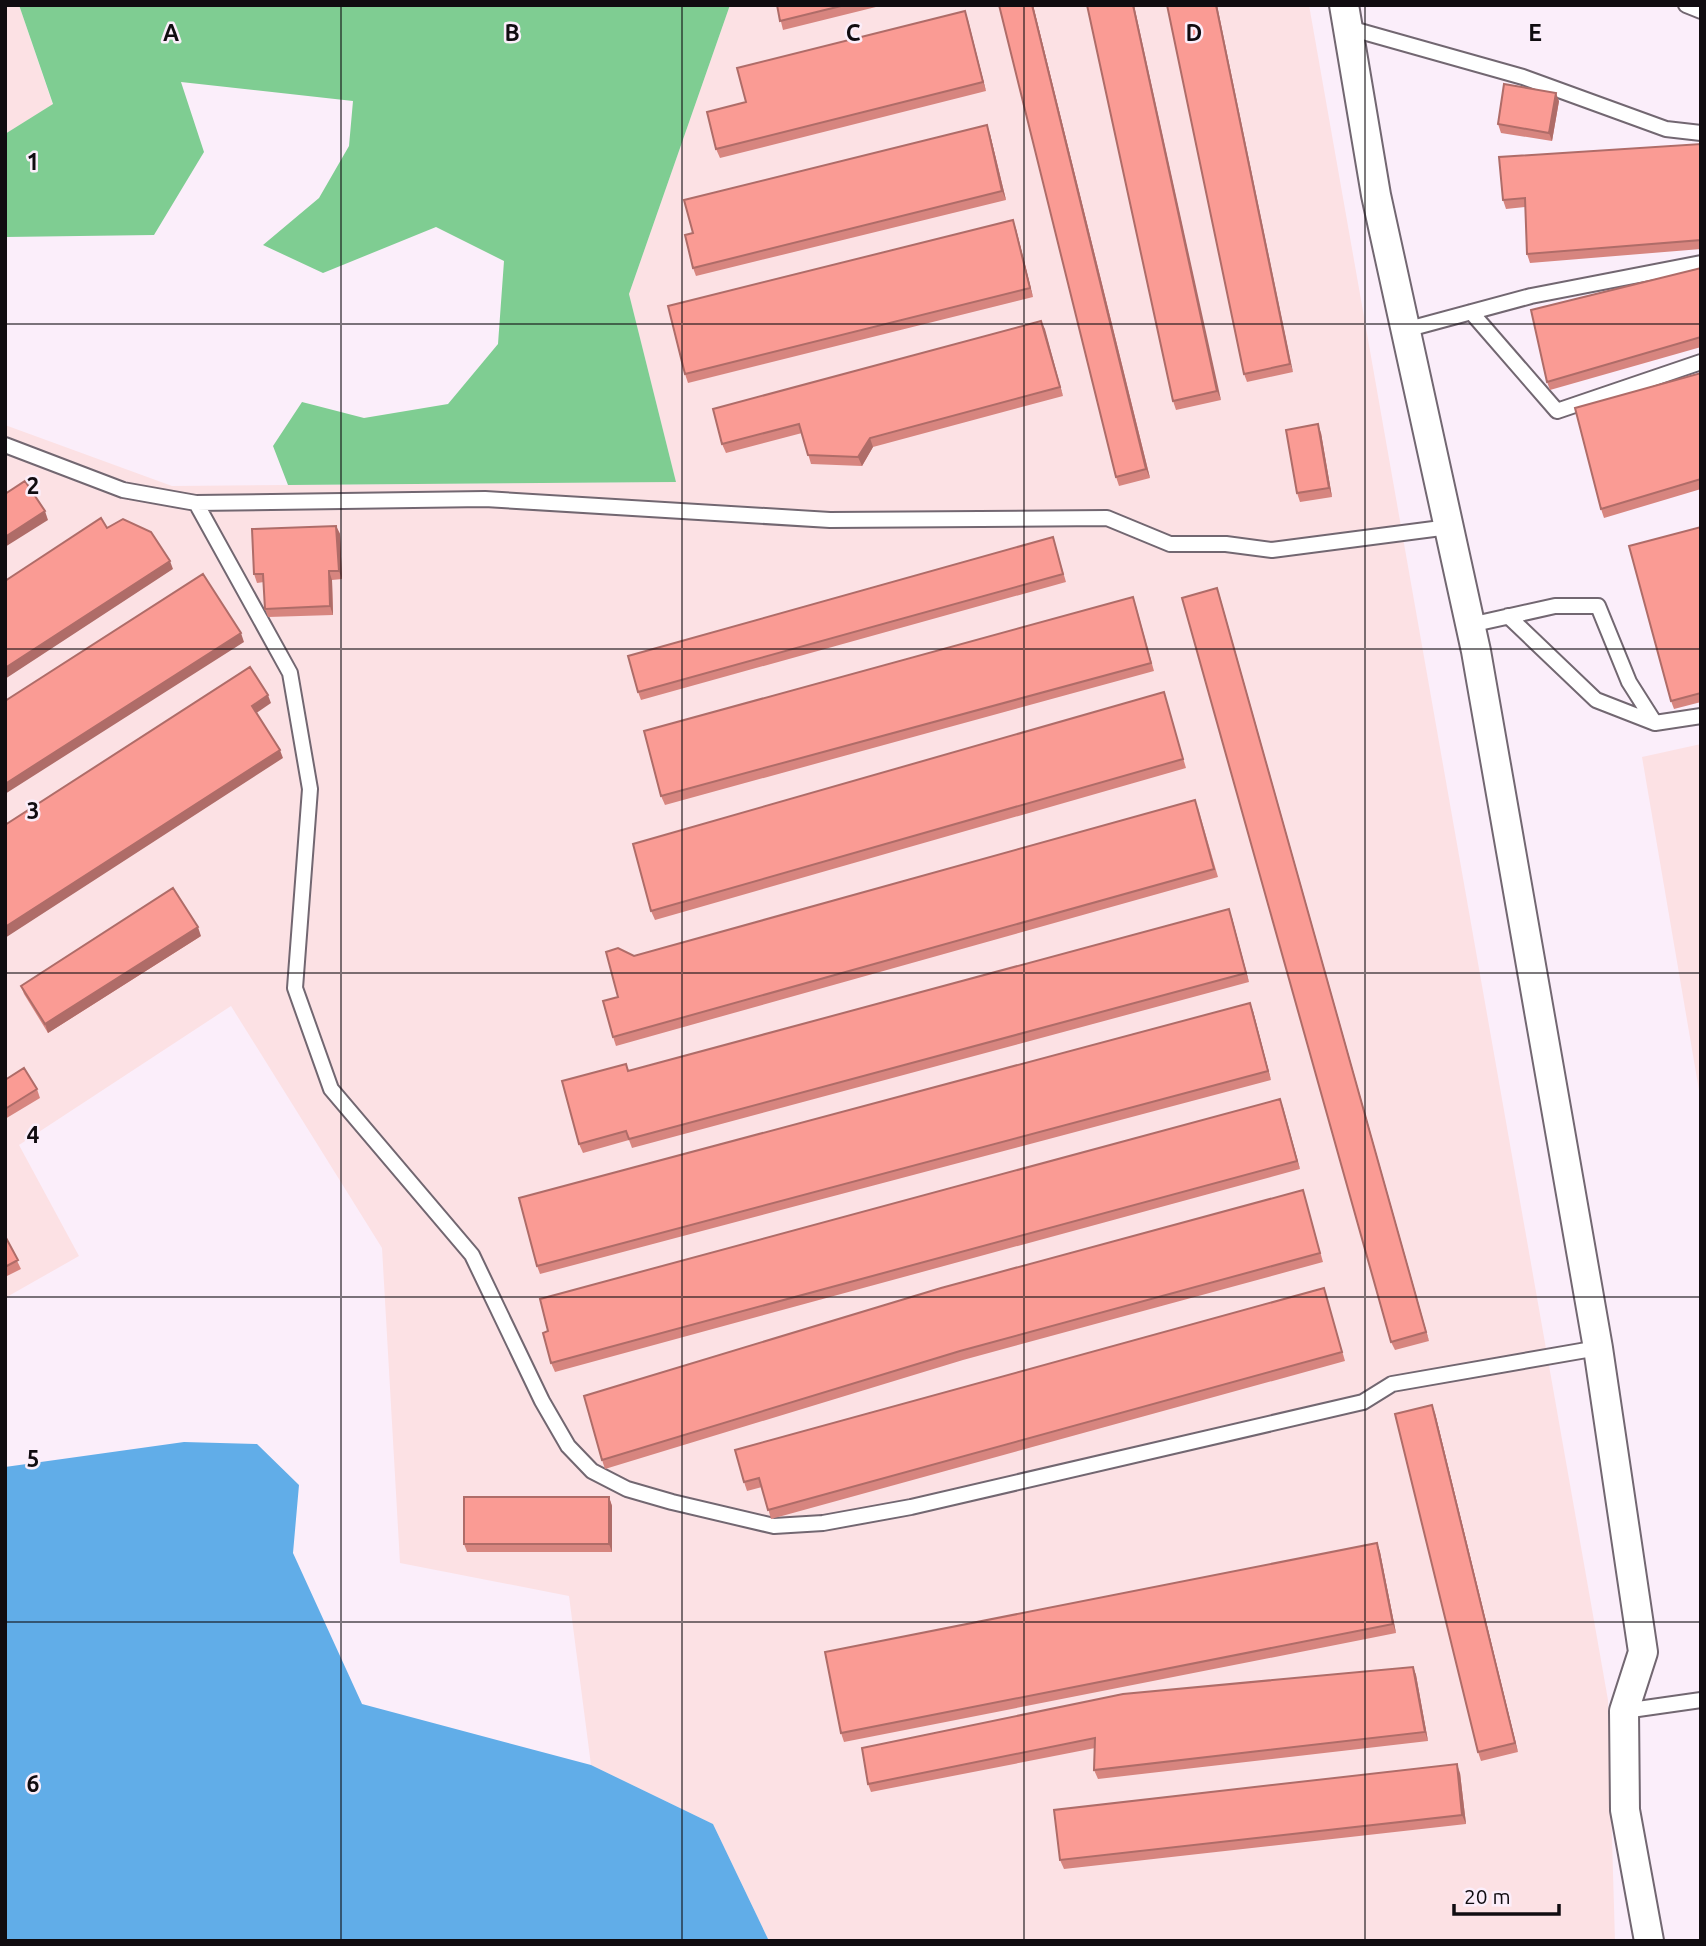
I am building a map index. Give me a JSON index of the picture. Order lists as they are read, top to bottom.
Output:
{
  "scale_bar": "20 m",
  "grid": {
    "columns": [
      "A",
      "B",
      "C",
      "D",
      "E"
    ],
    "rows": [
      "1",
      "2",
      "3",
      "4",
      "5",
      "6"
    ]
  }
}
